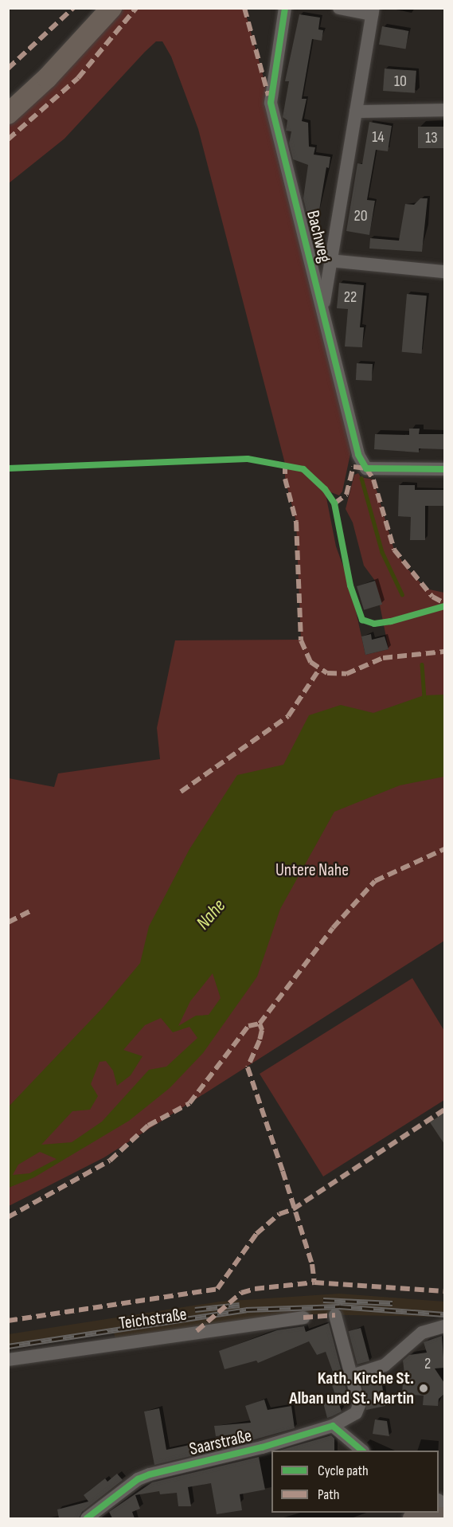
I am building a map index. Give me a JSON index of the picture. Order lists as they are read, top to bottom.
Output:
{
  "streets": {
    "street": ["Bachweg", "Teichstraße", "Saarstraße"]
  },
  "water": ["Nahe"],
  "parks": ["Untere Nahe"],
  "places": ["Kath. Kirche St. Alban und St. Martin"],
  "house_numbers": [
    "10",
    "14",
    "13",
    "20",
    "22",
    "2"
  ],
  "legend": ["Cycle path", "Path"]
}
